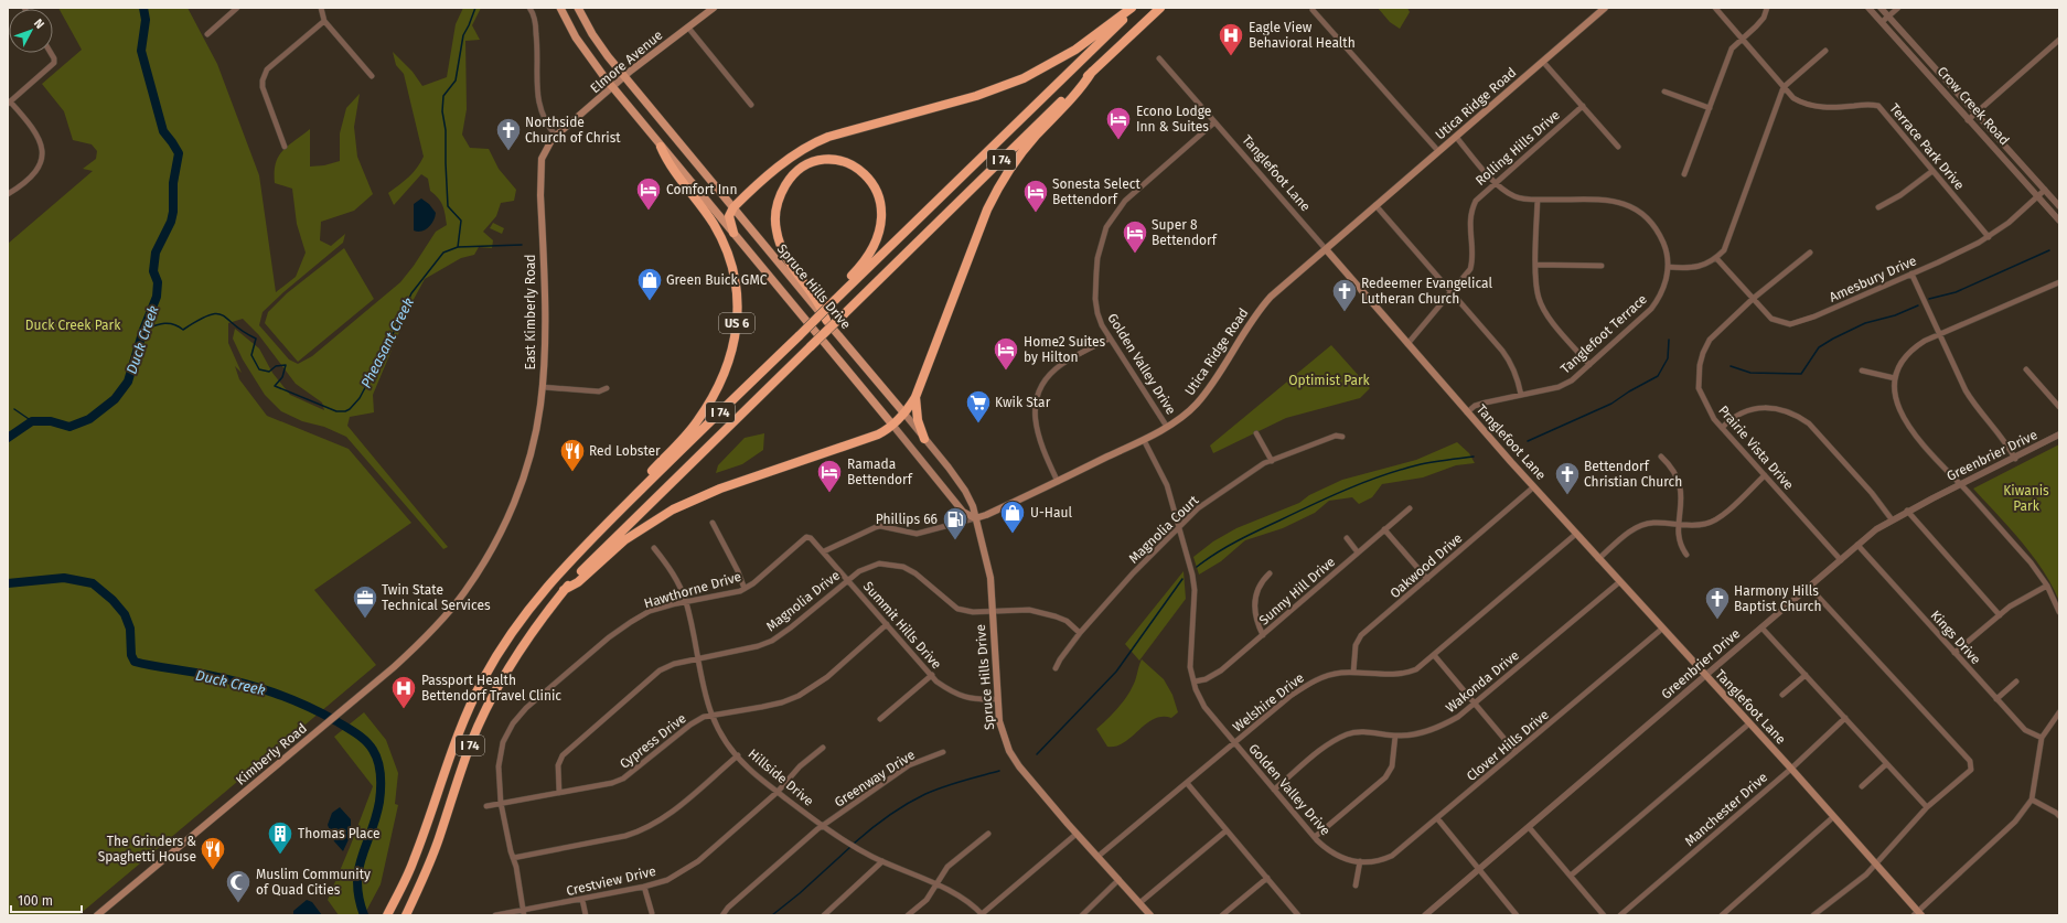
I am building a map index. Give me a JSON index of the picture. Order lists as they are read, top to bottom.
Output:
{
  "streets": {
    "highway": ["I 74", "US 6"],
    "main road": [
      "Elmore Avenue",
      "Utica Ridge Road",
      "Tanglefoot Lane",
      "Spruce Hills Drive",
      "East Kimberly Road",
      "Kimberly Road"
    ],
    "street": [
      "Crow Creek Road",
      "Terrace Park Drive",
      "Rolling Hills Drive",
      "Amesbury Drive",
      "Tanglefoot Terrace",
      "Golden Valley Drive",
      "Prairie Vista Drive",
      "Greenbrier Drive",
      "Magnolia Court",
      "Oakwood Drive",
      "Hawthorne Drive",
      "Sunny Hill Drive",
      "Magnolia Drive",
      "Summit Hills Drive",
      "Kings Drive",
      "Wakonda Drive",
      "Welshire Drive",
      "Cypress Drive",
      "Clover Hills Drive",
      "Hillside Drive",
      "Greenway Drive",
      "Manchester Drive",
      "Crestview Drive"
    ]
  },
  "crossings": [
    ["Elmore Avenue", "Spruce Hills Drive"],
    ["Elmore Avenue", "East Kimberly Road"],
    ["Elmore Avenue", "US 6"],
    ["Utica Ridge Road", "Tanglefoot Lane"],
    ["Utica Ridge Road", "Spruce Hills Drive"],
    ["Utica Ridge Road", "Tanglefoot Terrace"],
    ["Utica Ridge Road", "Golden Valley Drive"],
    ["Utica Ridge Road", "Summit Hills Drive"],
    ["Crow Creek Road", "Amesbury Drive"],
    ["Terrace Park Drive", "Amesbury Drive"],
    ["Rolling Hills Drive", "Tanglefoot Lane"],
    ["Rolling Hills Drive", "Tanglefoot Terrace"],
    ["I 74", "Spruce Hills Drive"],
    ["I 74", "US 6"],
    ["Tanglefoot Lane", "Tanglefoot Terrace"],
    ["Tanglefoot Lane", "Golden Valley Drive"],
    ["Tanglefoot Lane", "Greenbrier Drive"],
    ["Tanglefoot Lane", "Oakwood Drive"],
    ["Tanglefoot Lane", "Wakonda Drive"],
    ["Tanglefoot Lane", "Welshire Drive"],
    ["Tanglefoot Lane", "Clover Hills Drive"],
    ["Tanglefoot Lane", "Manchester Drive"],
    ["Amesbury Drive", "Prairie Vista Drive"],
    ["Spruce Hills Drive", "US 6"],
    ["Spruce Hills Drive", "Magnolia Drive"],
    ["Spruce Hills Drive", "Summit Hills Drive"],
    ["Spruce Hills Drive", "Welshire Drive"],
    ["East Kimberly Road", "Kimberly Road"],
    ["Golden Valley Drive", "Magnolia Court"],
    ["Golden Valley Drive", "Sunny Hill Drive"],
    ["Golden Valley Drive", "Wakonda Drive"],
    ["Golden Valley Drive", "Welshire Drive"],
    ["Golden Valley Drive", "Clover Hills Drive"],
    ["Prairie Vista Drive", "Greenbrier Drive"],
    ["Greenbrier Drive", "Kings Drive"],
    ["Magnolia Court", "Magnolia Drive"],
    ["Oakwood Drive", "Welshire Drive"],
    ["Hawthorne Drive", "Summit Hills Drive"],
    ["Hawthorne Drive", "Cypress Drive"],
    ["Hawthorne Drive", "Hillside Drive"],
    ["Hawthorne Drive", "Crestview Drive"],
    ["Magnolia Drive", "Summit Hills Drive"],
    ["Magnolia Drive", "Cypress Drive"],
    ["Magnolia Drive", "Hillside Drive"],
    ["Summit Hills Drive", "Cypress Drive"],
    ["Cypress Drive", "Hillside Drive"],
    ["Hillside Drive", "Greenway Drive"],
    ["Hillside Drive", "Crestview Drive"]
  ],
  "water": ["Duck Creek", "Pheasant Creek"],
  "parks": ["Duck Creek Park", "Optimist Park", "Kiwanis Park"],
  "places": {
    "hospital": ["Eagle View Behavioral Health", "Passport Health Bettendorf Travel Clinic"],
    "hotel": [
      "Econo Lodge Inn & Suites",
      "Comfort Inn",
      "Sonesta Select Bettendorf",
      "Super 8 Bettendorf",
      "Home2 Suites by Hilton",
      "Ramada Bettendorf"
    ],
    "church": [
      "Northside Church of Christ",
      "Redeemer Evangelical Lutheran Church",
      "Bettendorf Christian Church",
      "Harmony Hills Baptist Church"
    ],
    "shop": ["Green Buick GMC", "U-Haul"],
    "supermarket": ["Kwik Star"],
    "restaurant": ["Red Lobster", "The Grinders & Spaghetti House"],
    "fuel station": ["Phillips 66"],
    "office": ["Twin State Technical Services"],
    "building": ["Thomas Place"],
    "mosque": ["Muslim Community of Quad Cities"]
  },
  "scale_bar": "100 m",
  "north": "top right"
}
